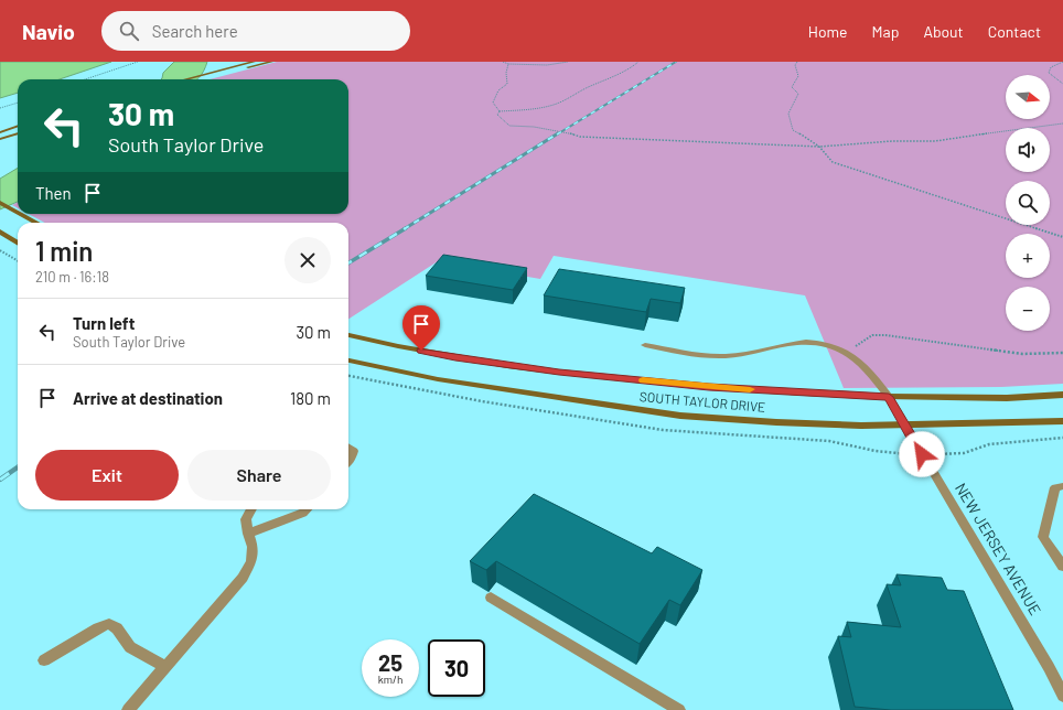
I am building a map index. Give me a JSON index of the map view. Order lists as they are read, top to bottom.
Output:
{
  "streets": {
    "main road": ["SOUTH TAYLOR DRIVE"],
    "street": ["NEW JERSEY AVENUE"]
  },
  "crossings": [
    ["SOUTH TAYLOR DRIVE", "NEW JERSEY AVENUE"]
  ],
  "north": "right",
  "page": {
    "header": "Navio",
    "search": "Search here",
    "nav": [
      "Home",
      "Map",
      "About",
      "Contact"
    ],
    "map_buttons": ["+", "−"],
    "turn": ["30 m", "South Taylor Drive"],
    "then": "Then",
    "heading": ["1 min", "210 m · 16:18"],
    "list": [
      {
        "name": "Turn left",
        "note": "South Taylor Drive",
        "value": "30 m"
      },
      {
        "name": "Arrive at destination",
        "value": "180 m"
      }
    ],
    "buttons": ["Exit", "Share"],
    "speed": "25 km/h",
    "limit": "30"
  }
}
